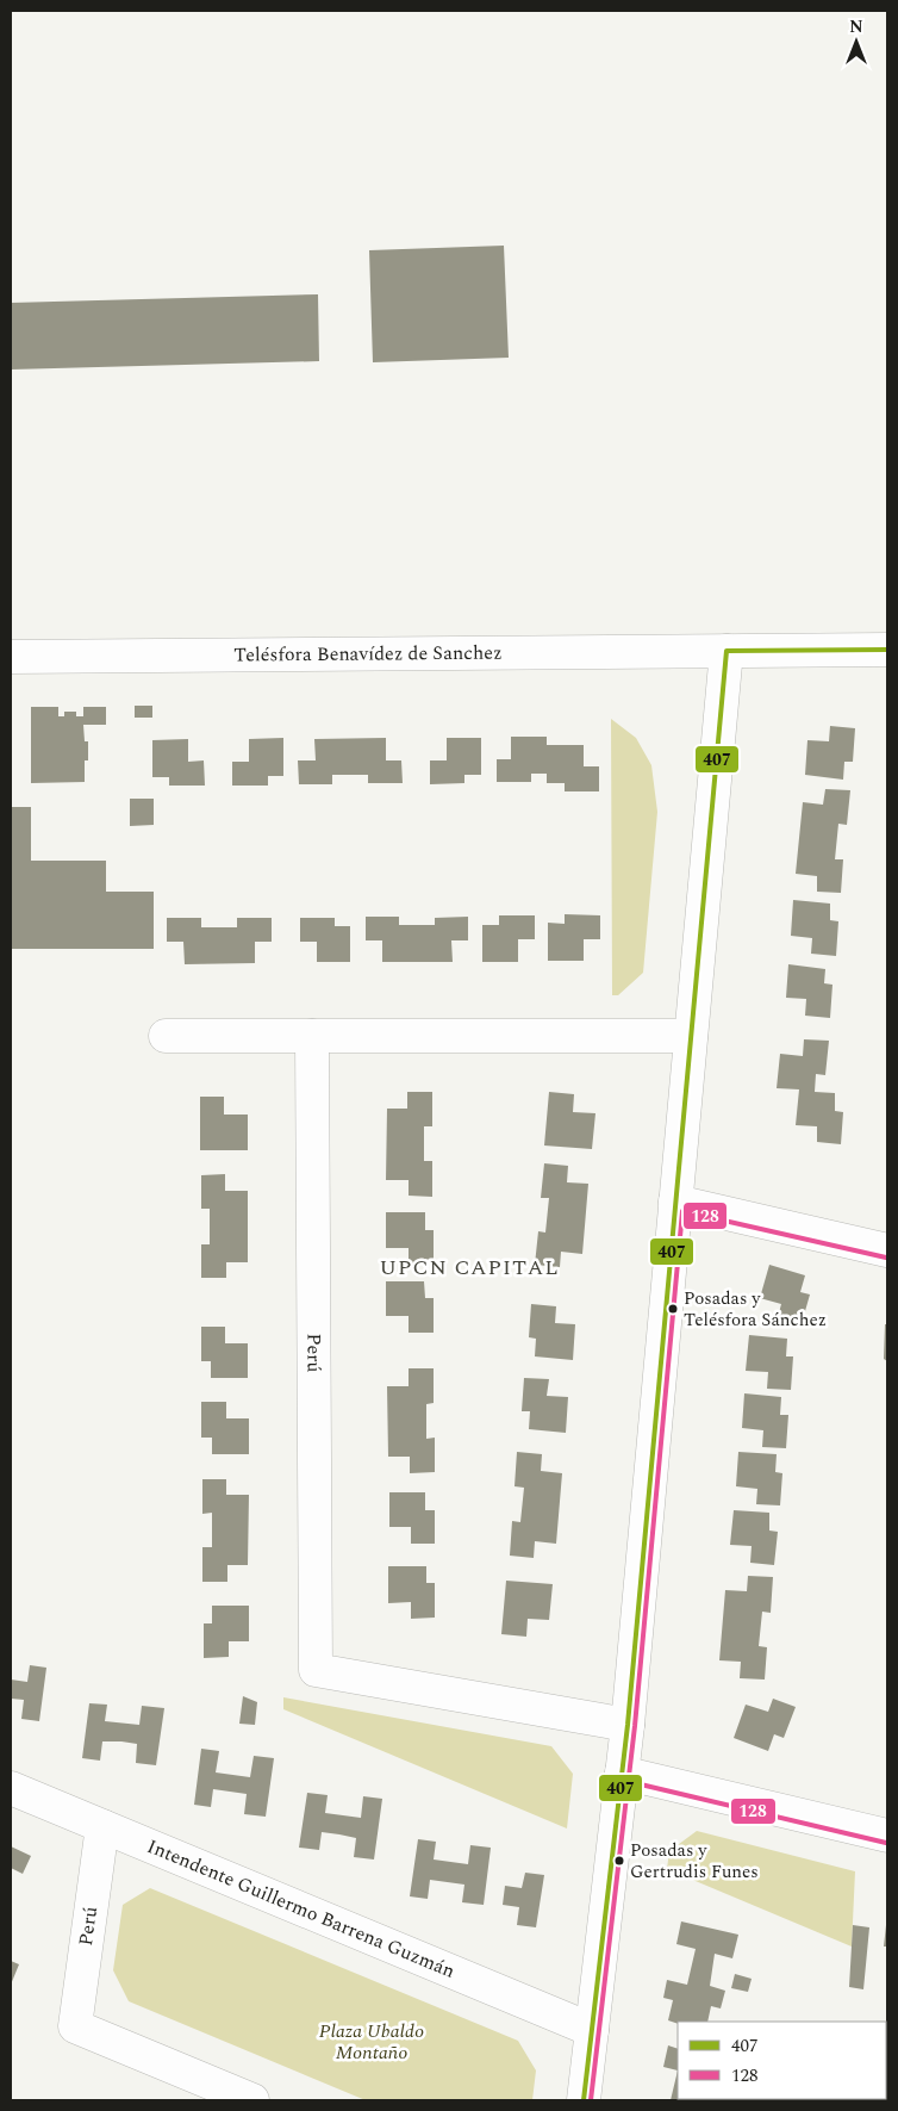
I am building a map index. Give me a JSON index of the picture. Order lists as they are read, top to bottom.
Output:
{
  "streets": {
    "street": ["Telésfora Benavídez de Sanchez", "Perú", "Intendente Guillermo Barrena Guzmán"]
  },
  "crossings": [
    ["Perú", "Intendente Guillermo Barrena Guzmán"]
  ],
  "districts": ["UPCN CAPITAL"],
  "parks": ["Plaza Ubaldo Montaño"],
  "places": ["Posadas y Telésfora Sánchez", "Posadas y Gertrudis Funes"],
  "lines": ["transit line 407", "transit line 128"],
  "legend": ["407", "128"],
  "north": "top"
}
